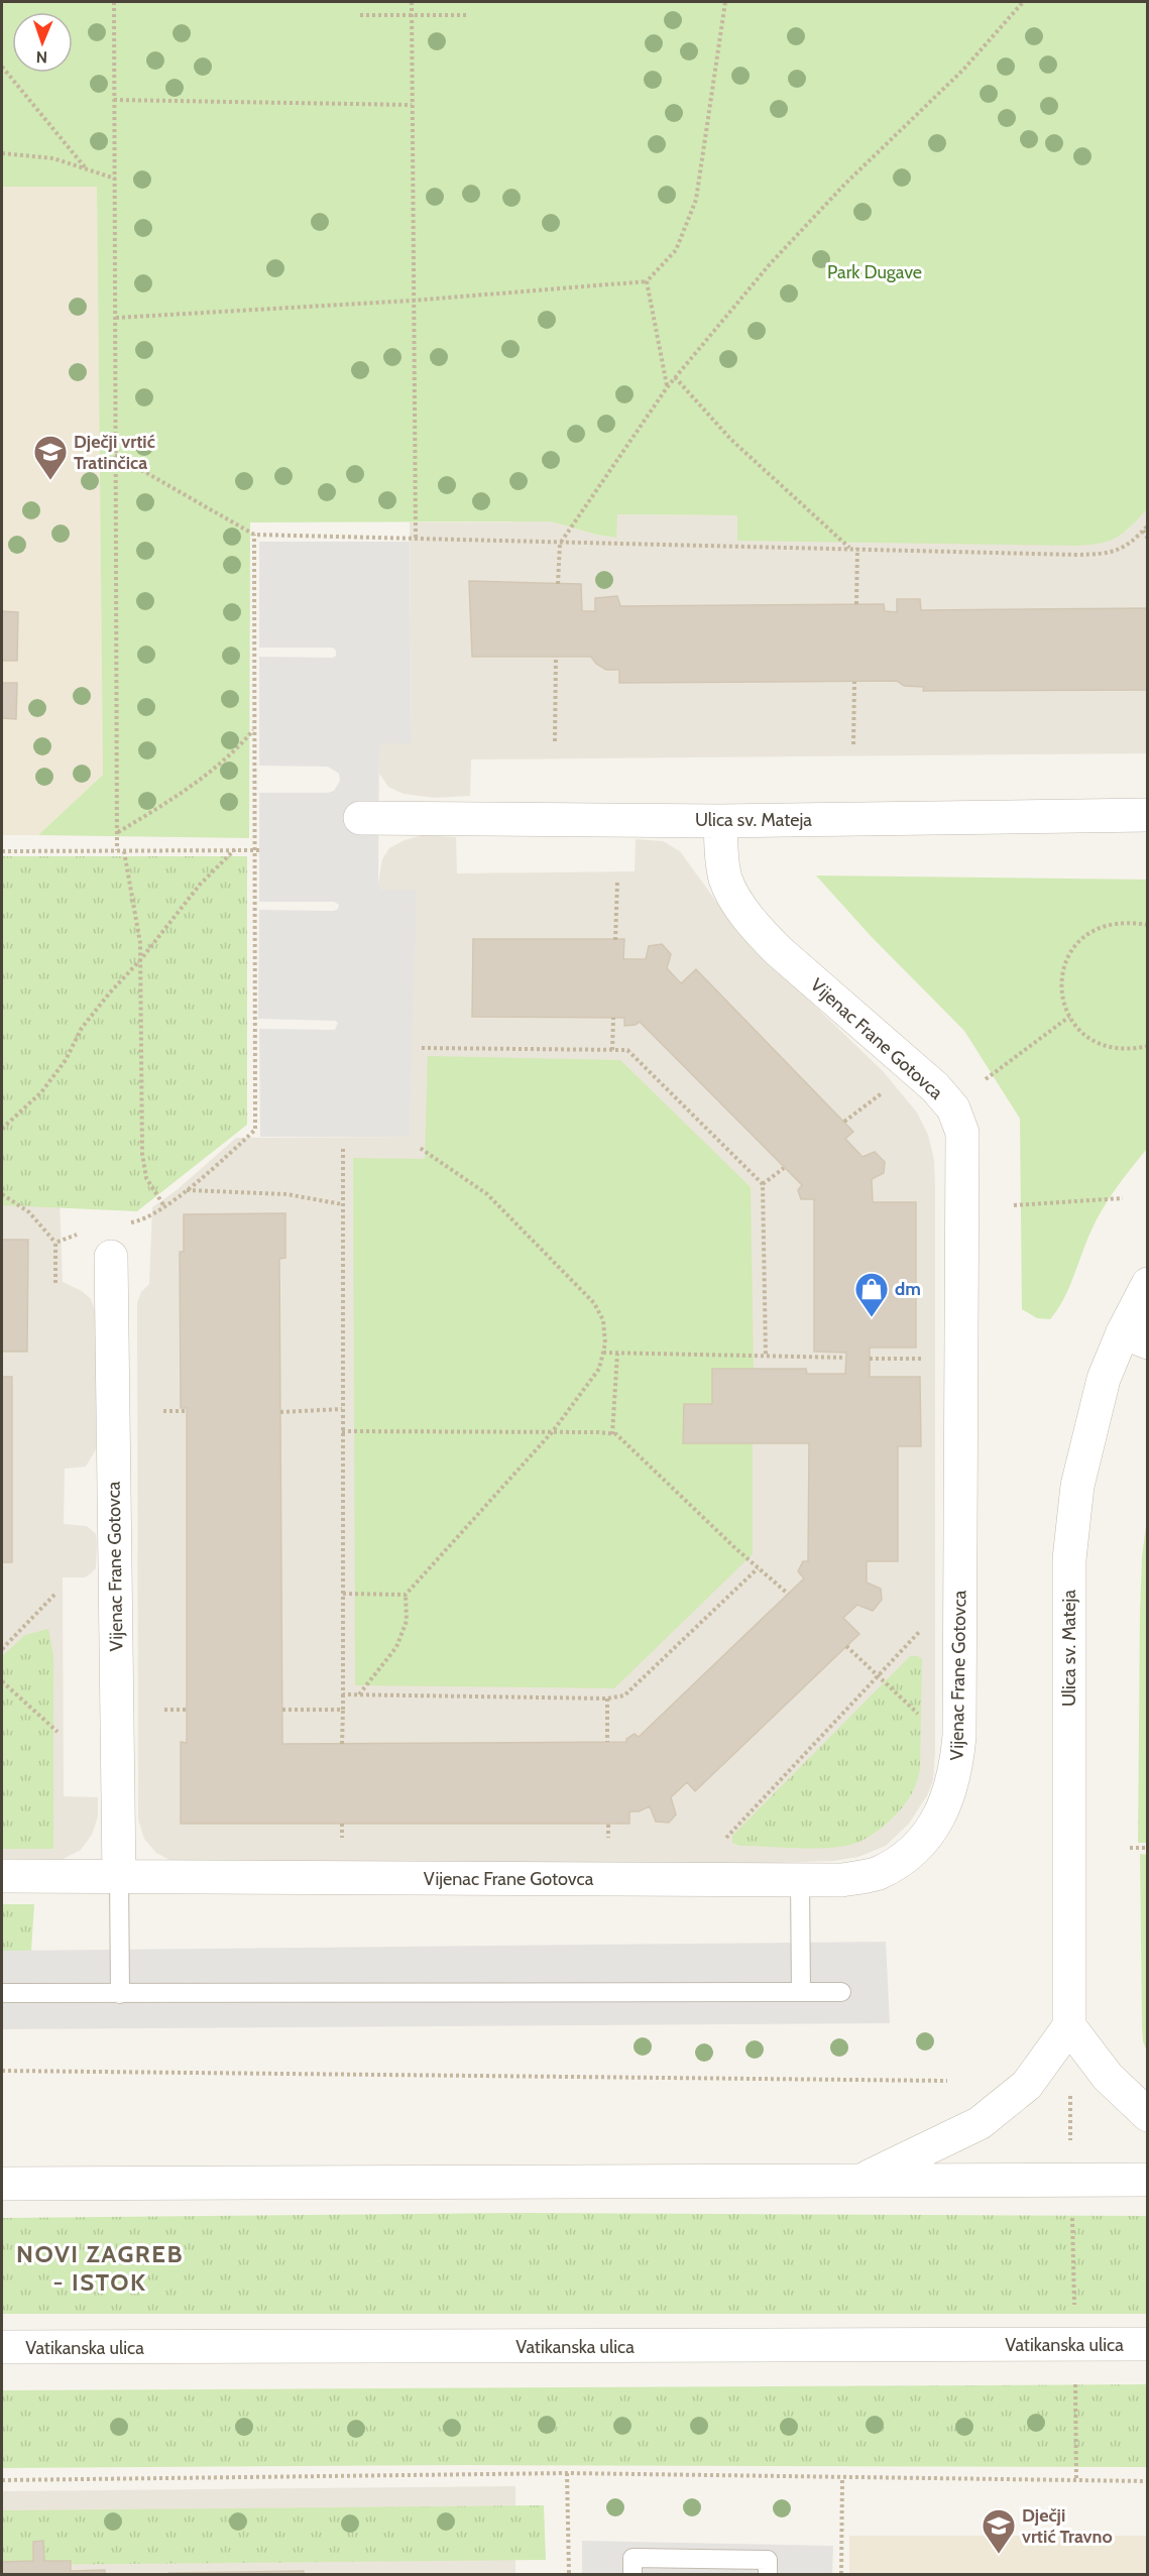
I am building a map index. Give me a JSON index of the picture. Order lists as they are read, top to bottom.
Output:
{
  "streets": {
    "street": ["Ulica sv. Mateja", "Vijenac Frane Gotovca", "Vatikanska ulica"]
  },
  "crossings": [
    ["Ulica sv. Mateja", "Vijenac Frane Gotovca"]
  ],
  "districts": ["NOVI ZAGREB - ISTOK"],
  "parks": ["Park Dugave"],
  "places": {
    "school or university": ["Dječji vrtić Tratinčica", "Dječji vrtić Travno"],
    "shop": ["dm"]
  },
  "north": "bottom"
}
